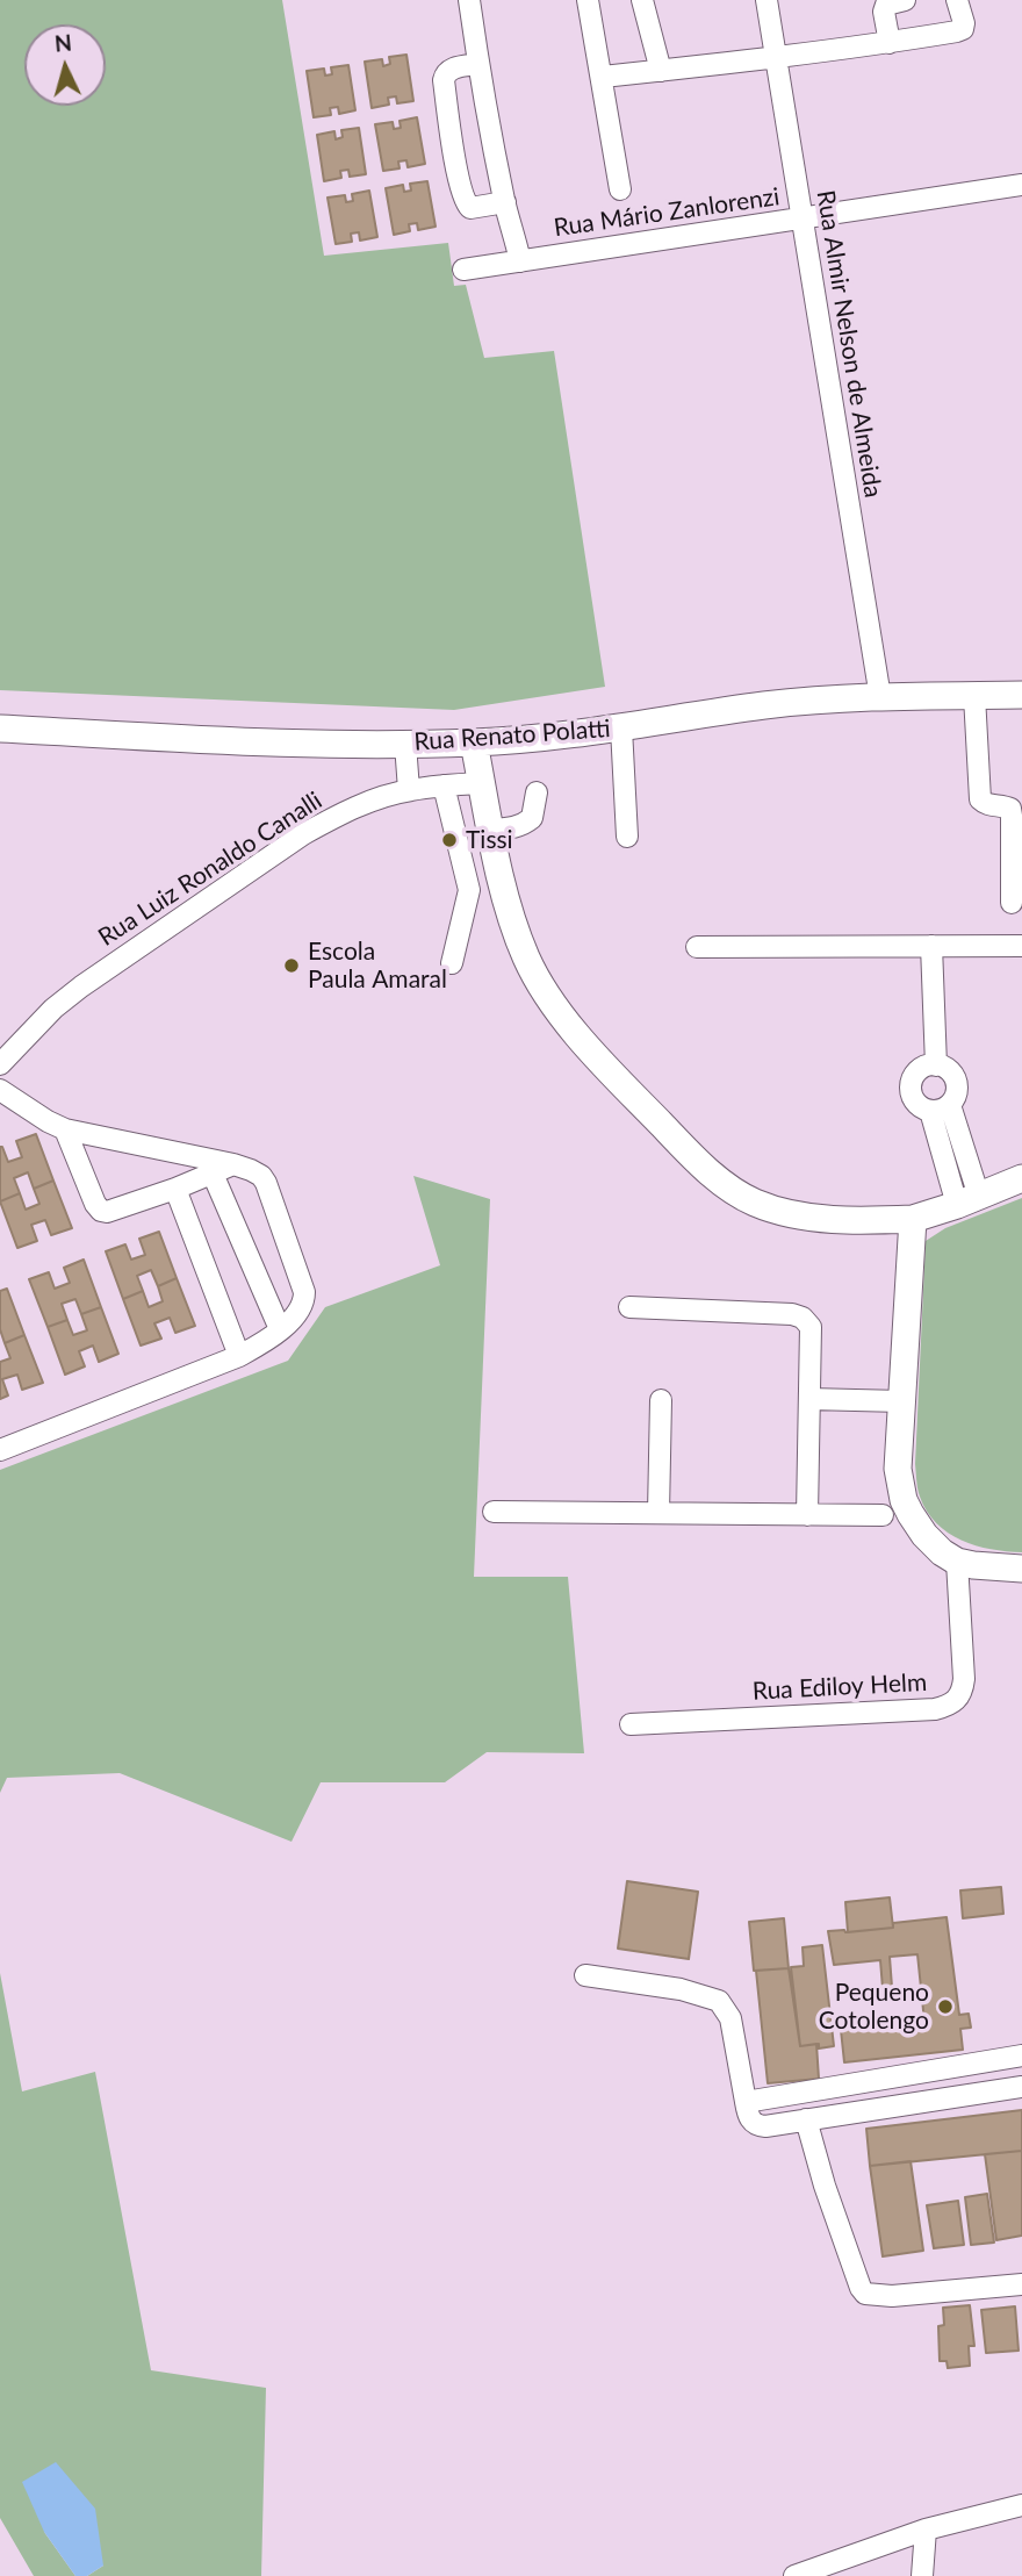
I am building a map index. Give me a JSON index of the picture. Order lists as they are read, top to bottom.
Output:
{
  "streets": {
    "main road": ["Rua Renato Polatti"],
    "street": [
      "Rua Mário Zanlorenzi",
      "Rua Almir Nelson de Almeida",
      "Rua Luiz Ronaldo Canalli",
      "Rua Ediloy Helm"
    ]
  },
  "crossings": [
    ["Rua Mário Zanlorenzi", "Rua Almir Nelson de Almeida"],
    ["Rua Almir Nelson de Almeida", "Rua Renato Polatti"]
  ],
  "places": ["Tissi", "Escola Paula Amaral", "Pequeno Cotolengo"],
  "north": "top"
}
